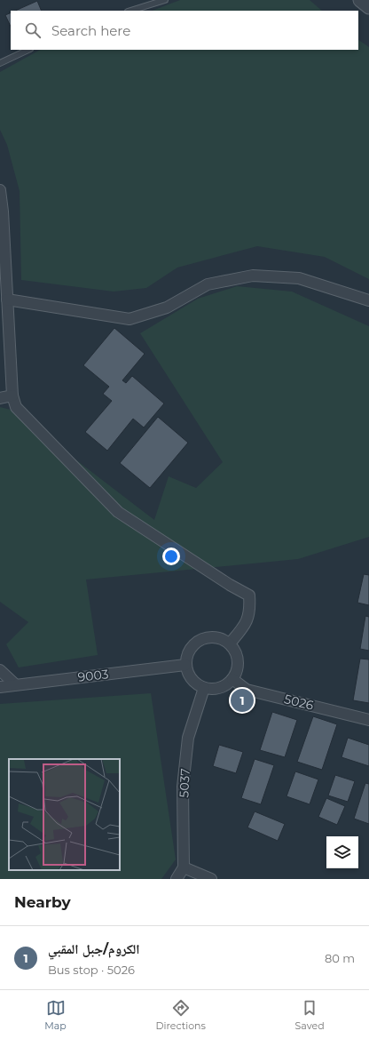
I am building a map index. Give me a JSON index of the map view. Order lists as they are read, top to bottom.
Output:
{
  "streets": {
    "street": ["9003", "5026", "5037"]
  },
  "crossings": [
    ["9003", "5026"],
    ["9003", "5037"],
    ["5026", "5037"]
  ],
  "page": {
    "search": "Search here",
    "pins": "1",
    "heading": "Nearby",
    "list": [
      {
        "mark": "1",
        "name": "الكروم/جبل المقبي",
        "note": "Bus stop · 5026",
        "value": "80 m"
      }
    ],
    "nav": ["Map", "Directions", "Saved"]
  }
}
